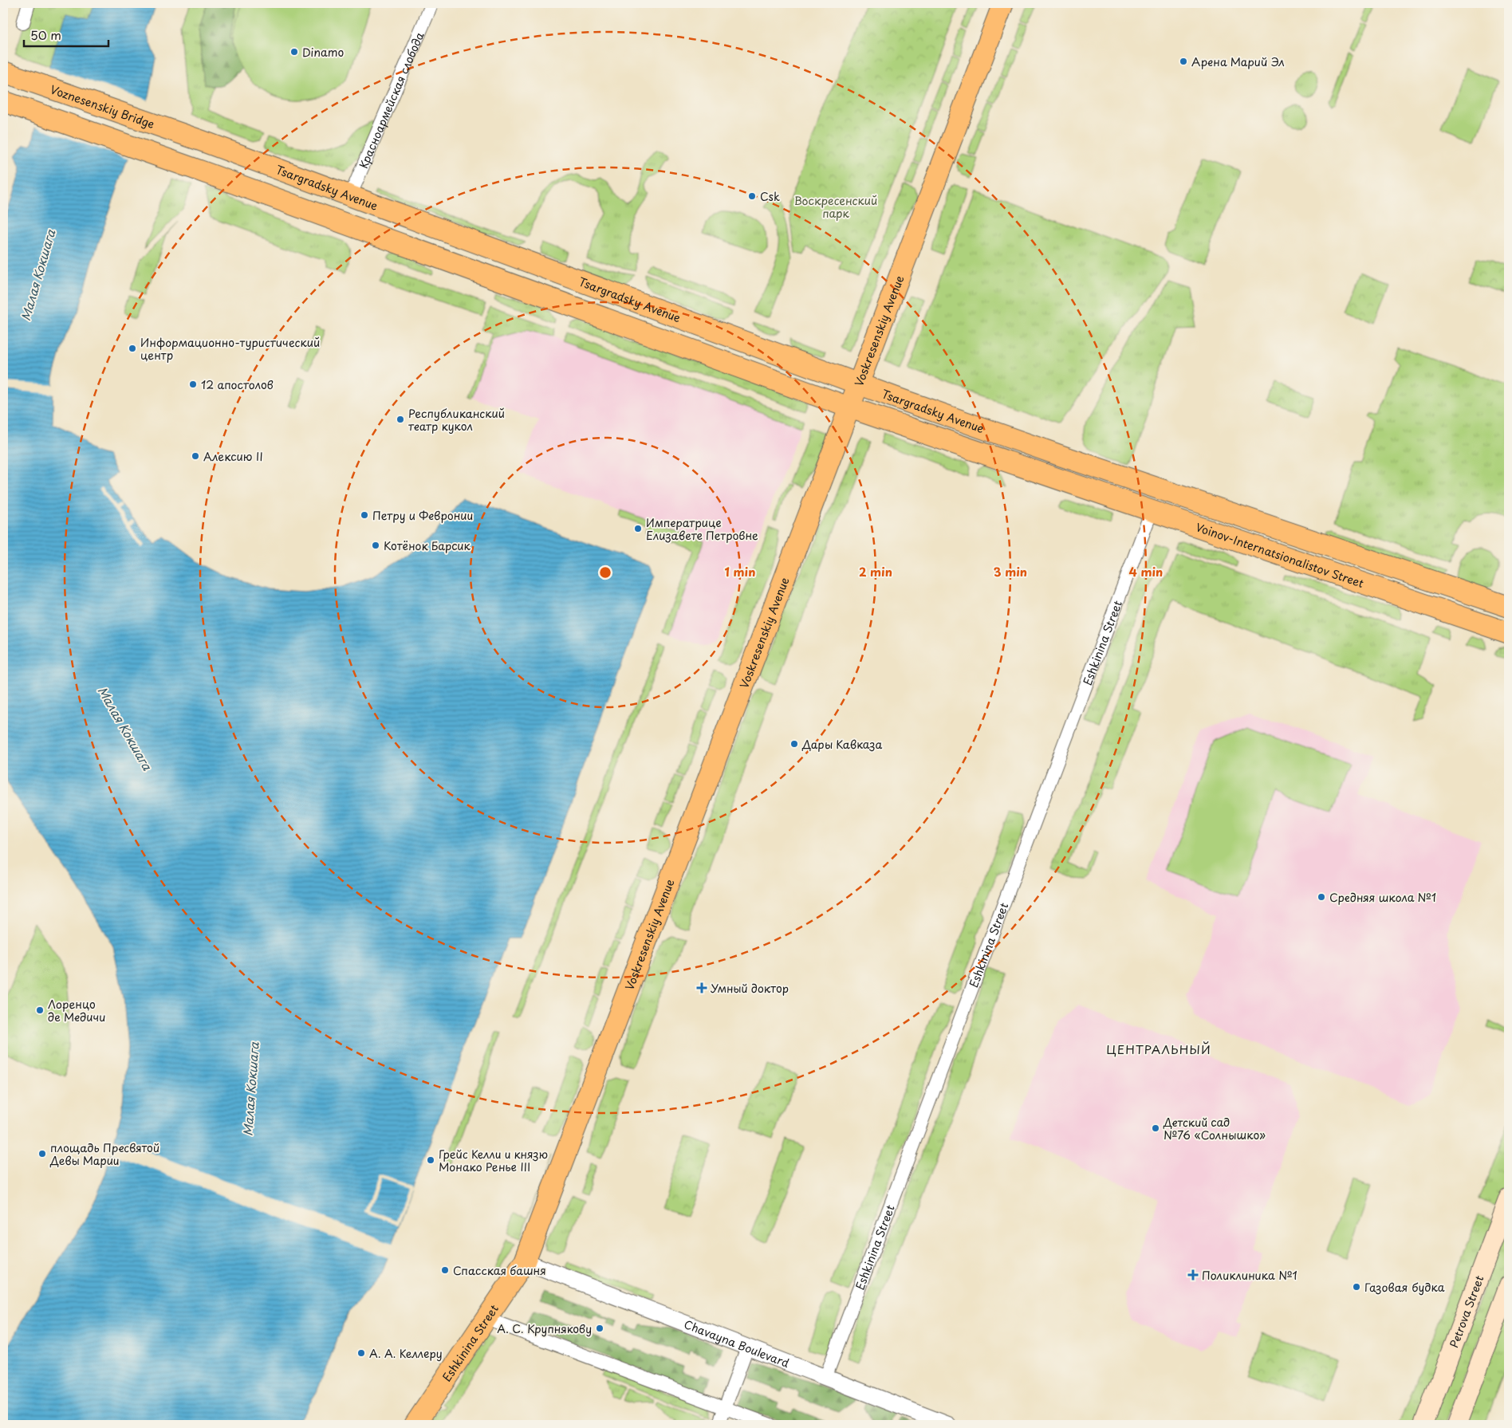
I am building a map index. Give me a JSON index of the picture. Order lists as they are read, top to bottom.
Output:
{
  "streets": {
    "main road": [
      "Voznesenskiy Bridge",
      "Tsargradsky Avenue",
      "Voskresenskiy Avenue",
      "Voinov-Internatsionalistov Street",
      "Eshkinina Street",
      "Petrova Street"
    ],
    "street": ["Красноармейская слобода", "Chavayna Boulevard"]
  },
  "crossings": [
    ["Красноармейская слобода", "Tsargradsky Avenue"],
    ["Voznesenskiy Bridge", "Tsargradsky Avenue"],
    ["Tsargradsky Avenue", "Voskresenskiy Avenue"],
    ["Voskresenskiy Avenue", "Voinov-Internatsionalistov Street"],
    ["Voskresenskiy Avenue", "Eshkinina Street"],
    ["Voskresenskiy Avenue", "Chavayna Boulevard"],
    ["Voinov-Internatsionalistov Street", "Eshkinina Street"],
    ["Eshkinina Street", "Chavayna Boulevard"]
  ],
  "districts": ["ЦЕНТРАЛЬНЫЙ"],
  "water": ["Малая Кокшага"],
  "parks": ["Воскресенский парк"],
  "places": {
    "other": [
      "Dinamo",
      "Арена Марий Эл",
      "Csk",
      "Информационно-туристический центр",
      "12 апостолов",
      "Республиканский театр кукол",
      "Алексию II",
      "Петру и Февронии",
      "Императрице Елизавете Петровне",
      "Котёнок Барсик",
      "Дары Кавказа",
      "Средняя школа №1",
      "Лоренцо де Медичи",
      "Детский сад №76 «Солнышко»",
      "площадь Пресвятой Девы Марии",
      "Грейс Келли и князю Монако Ренье III",
      "Спасская башня",
      "Газовая будка",
      "А. С. Крупнякову",
      "А. А. Келлеру"
    ],
    "health": ["Умный доктор", "Поликлиника №1"]
  },
  "scale_bar": "50 m",
  "rings": [
    "1 min",
    "2 min",
    "3 min",
    "4 min"
  ]
}
